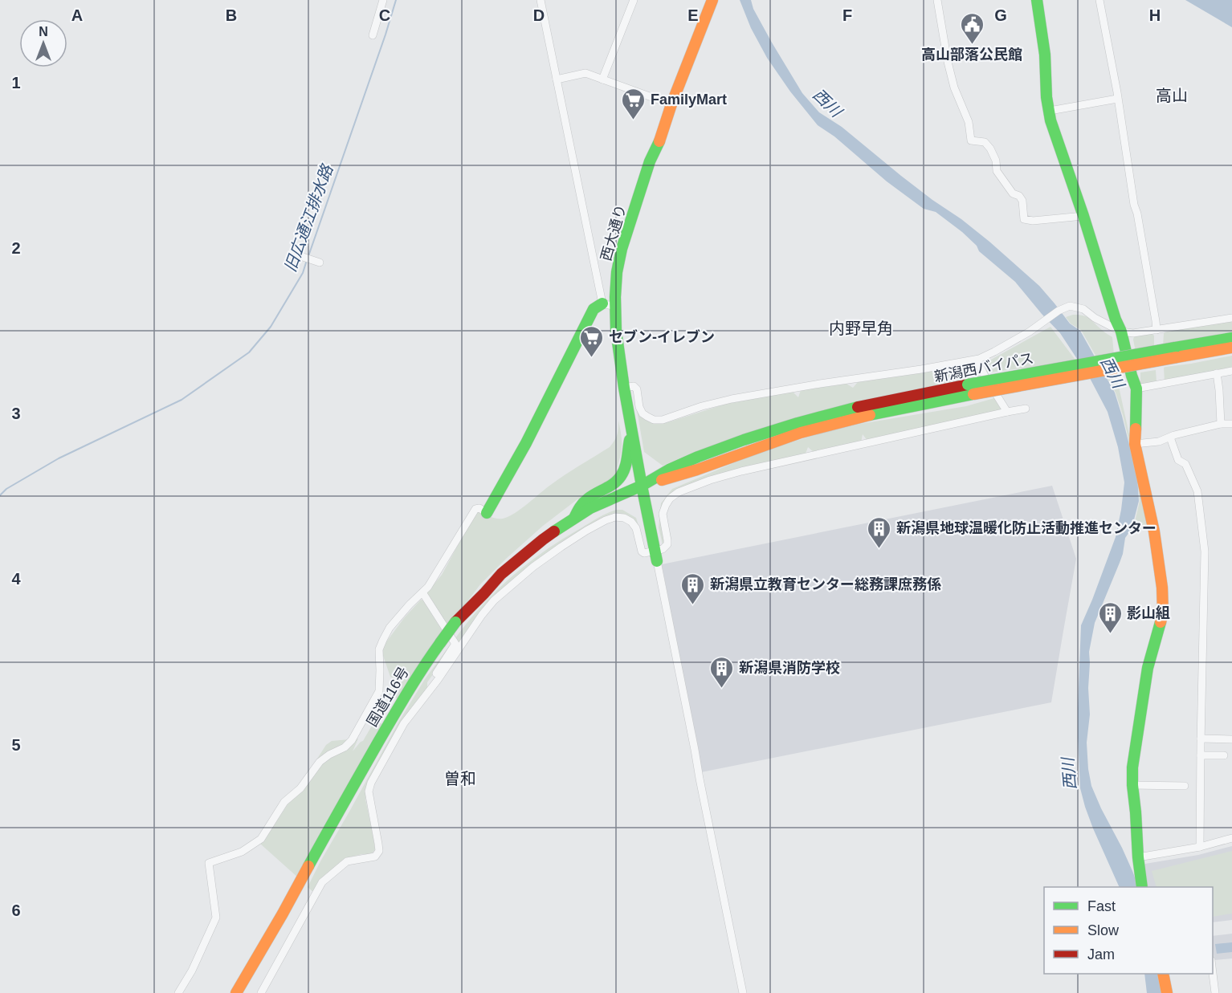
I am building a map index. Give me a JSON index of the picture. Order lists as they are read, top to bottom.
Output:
{
  "streets": {
    "main road": ["西大通り", "新潟西バイパス", "国道116号"]
  },
  "crossings": [
    ["西大通り", "新潟西バイパス"],
    ["西大通り", "国道116号"],
    ["新潟西バイパス", "国道116号"]
  ],
  "districts": ["高山", "内野早角", "曽和"],
  "water": ["西川", "旧広通江排水路"],
  "places": {
    "public building": ["高山部落公民館"],
    "supermarket": ["FamilyMart", "セブン-イレブン"],
    "building": [
      "新潟県地球温暖化防止活動推進センター",
      "新潟県立教育センター総務課庶務係",
      "影山組",
      "新潟県消防学校"
    ]
  },
  "legend": ["Fast", "Slow", "Jam"],
  "north": "top",
  "grid": {
    "columns": [
      "A",
      "B",
      "C",
      "D",
      "E",
      "F",
      "G",
      "H"
    ],
    "rows": [
      "1",
      "2",
      "3",
      "4",
      "5",
      "6"
    ]
  }
}
